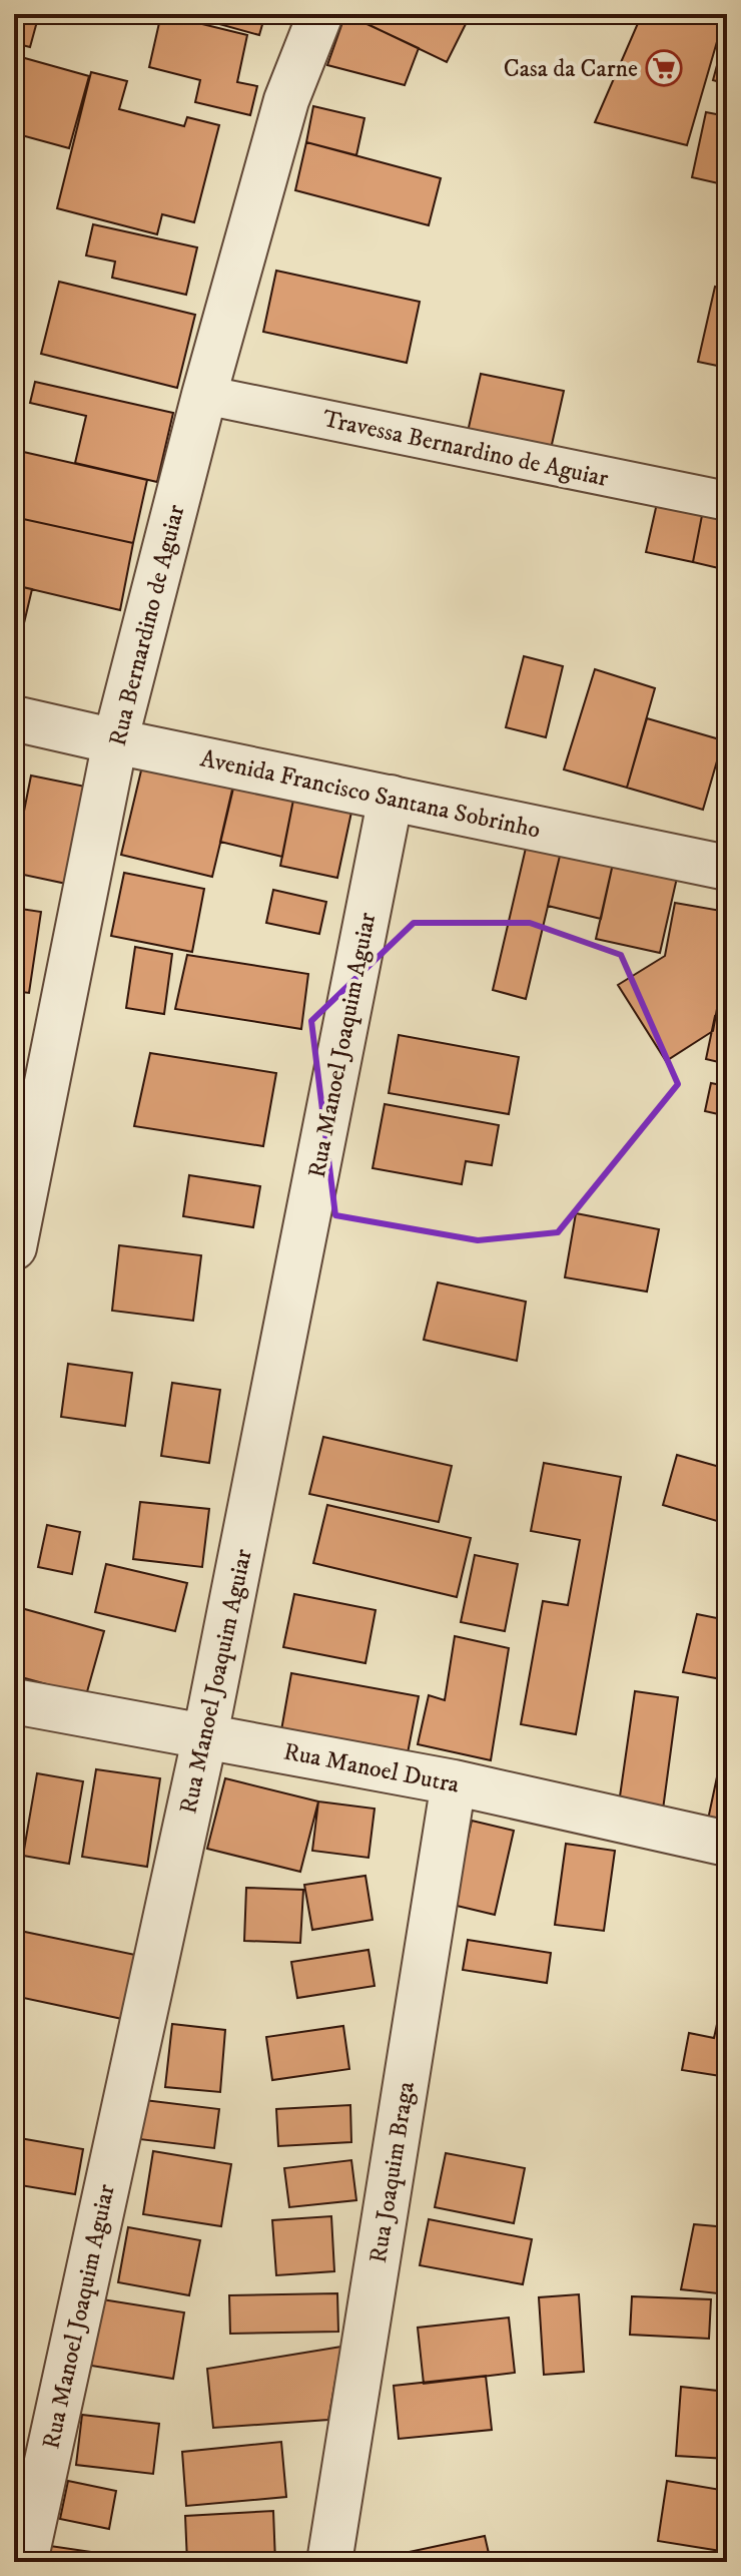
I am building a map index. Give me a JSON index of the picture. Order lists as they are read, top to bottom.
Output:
{
  "streets": {
    "street": [
      "Travessa Bernardino de Aguiar",
      "Rua Bernardino de Aguiar",
      "Avenida Francisco Santana Sobrinho",
      "Rua Manoel Joaquim Aguiar",
      "Rua Manoel Dutra",
      "Rua Joaquim Braga"
    ]
  },
  "crossings": [
    ["Travessa Bernardino de Aguiar", "Rua Bernardino de Aguiar"],
    ["Rua Bernardino de Aguiar", "Avenida Francisco Santana Sobrinho"],
    ["Avenida Francisco Santana Sobrinho", "Rua Manoel Joaquim Aguiar"],
    ["Rua Manoel Joaquim Aguiar", "Rua Manoel Dutra"],
    ["Rua Manoel Dutra", "Rua Joaquim Braga"]
  ],
  "places": {
    "supermarket": ["Casa da Carne"]
  }
}
